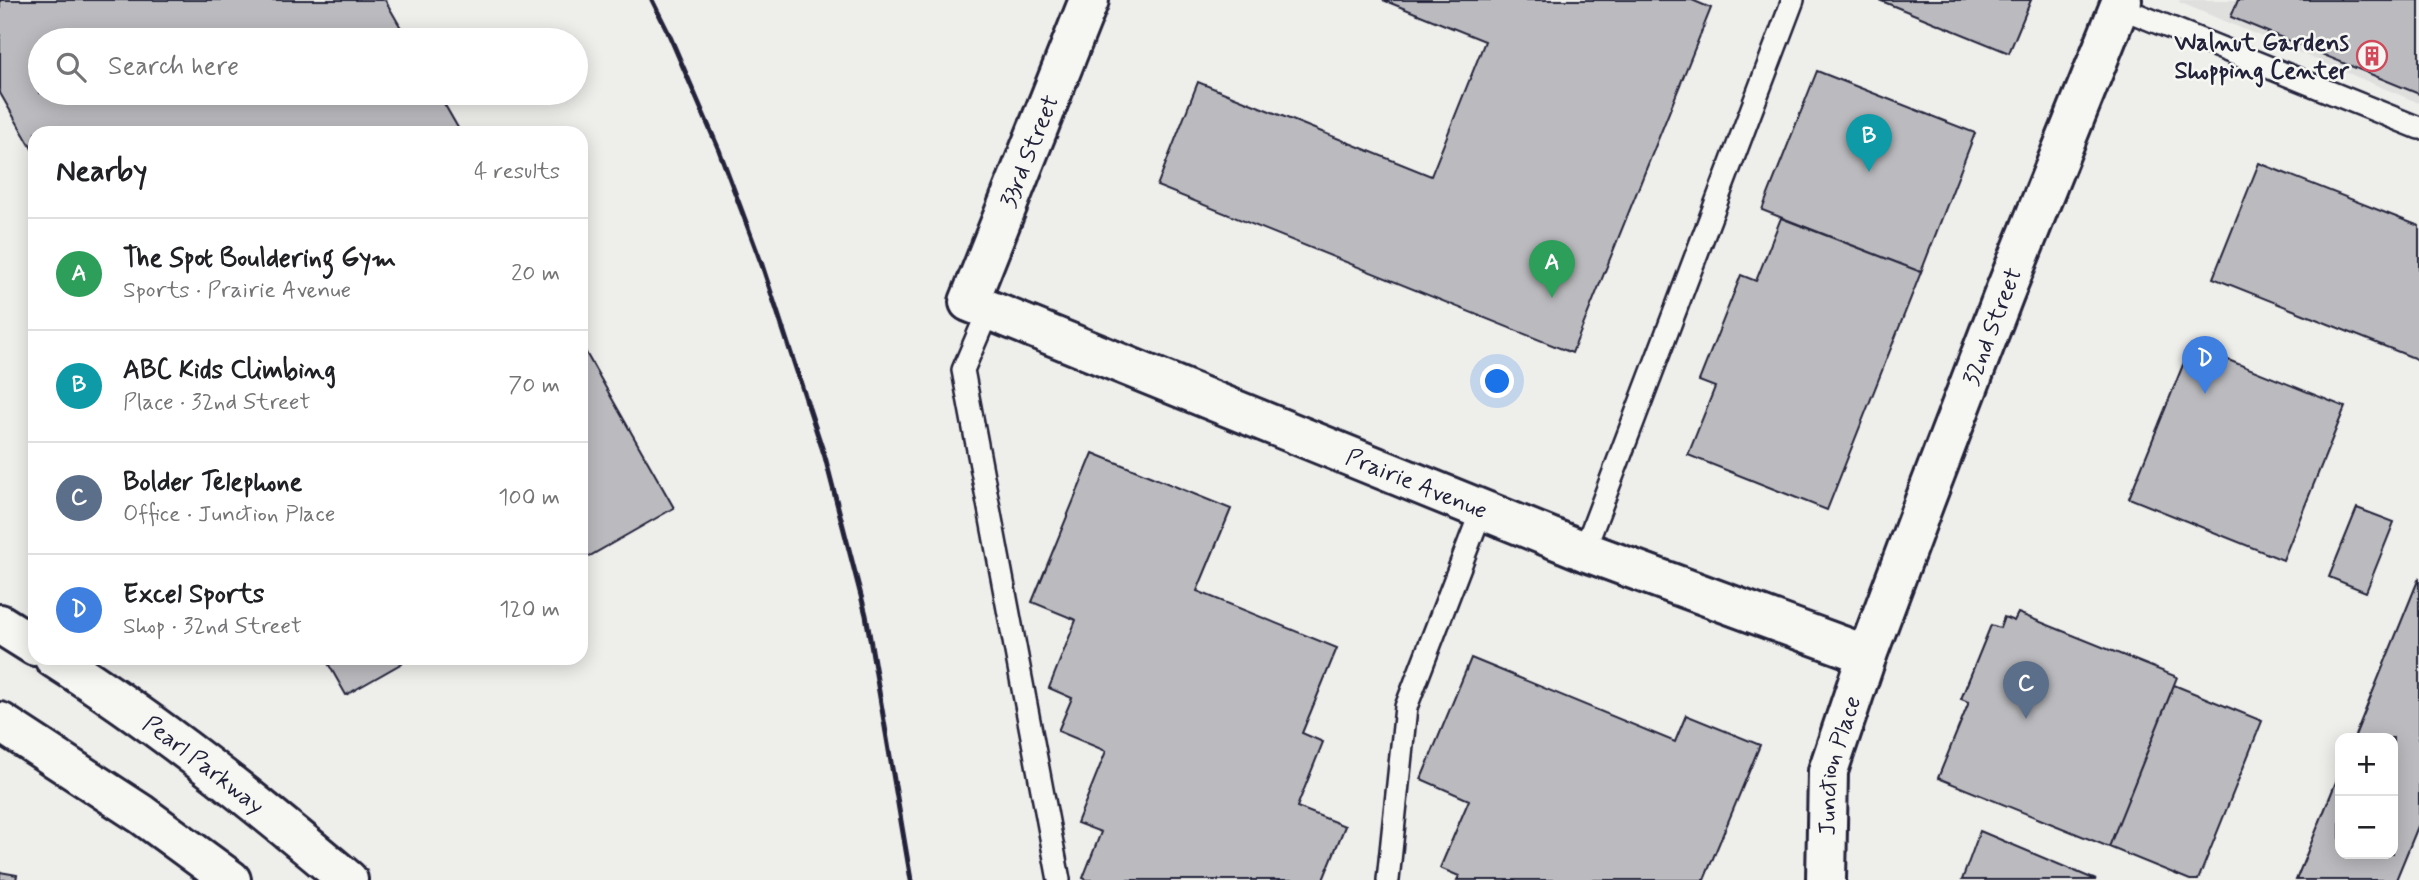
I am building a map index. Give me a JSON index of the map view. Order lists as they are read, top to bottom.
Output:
{
  "streets": {
    "street": [
      "33rd Street",
      "32nd Street",
      "Prairie Avenue",
      "Pearl Parkway",
      "Junction Place"
    ]
  },
  "crossings": [
    ["33rd Street", "Prairie Avenue"],
    ["32nd Street", "Prairie Avenue"],
    ["32nd Street", "Junction Place"],
    ["Prairie Avenue", "Junction Place"]
  ],
  "places": {
    "building": ["Walnut Gardens Shopping Center"]
  },
  "page": {
    "search": "Search here",
    "pins": [
      "B",
      "A",
      "D",
      "C"
    ],
    "heading": ["Nearby", "4 results"],
    "list": [
      {
        "mark": "A",
        "name": "The Spot Bouldering Gym",
        "note": "Sports · Prairie Avenue",
        "value": "20 m"
      },
      {
        "mark": "B",
        "name": "ABC Kids Climbing",
        "note": "Place · 32nd Street",
        "value": "70 m"
      },
      {
        "mark": "C",
        "name": "Bolder Telephone",
        "note": "Office · Junction Place",
        "value": "100 m"
      },
      {
        "mark": "D",
        "name": "Excel Sports",
        "note": "Shop · 32nd Street",
        "value": "120 m"
      }
    ],
    "map_buttons": ["+", "−"]
  }
}
